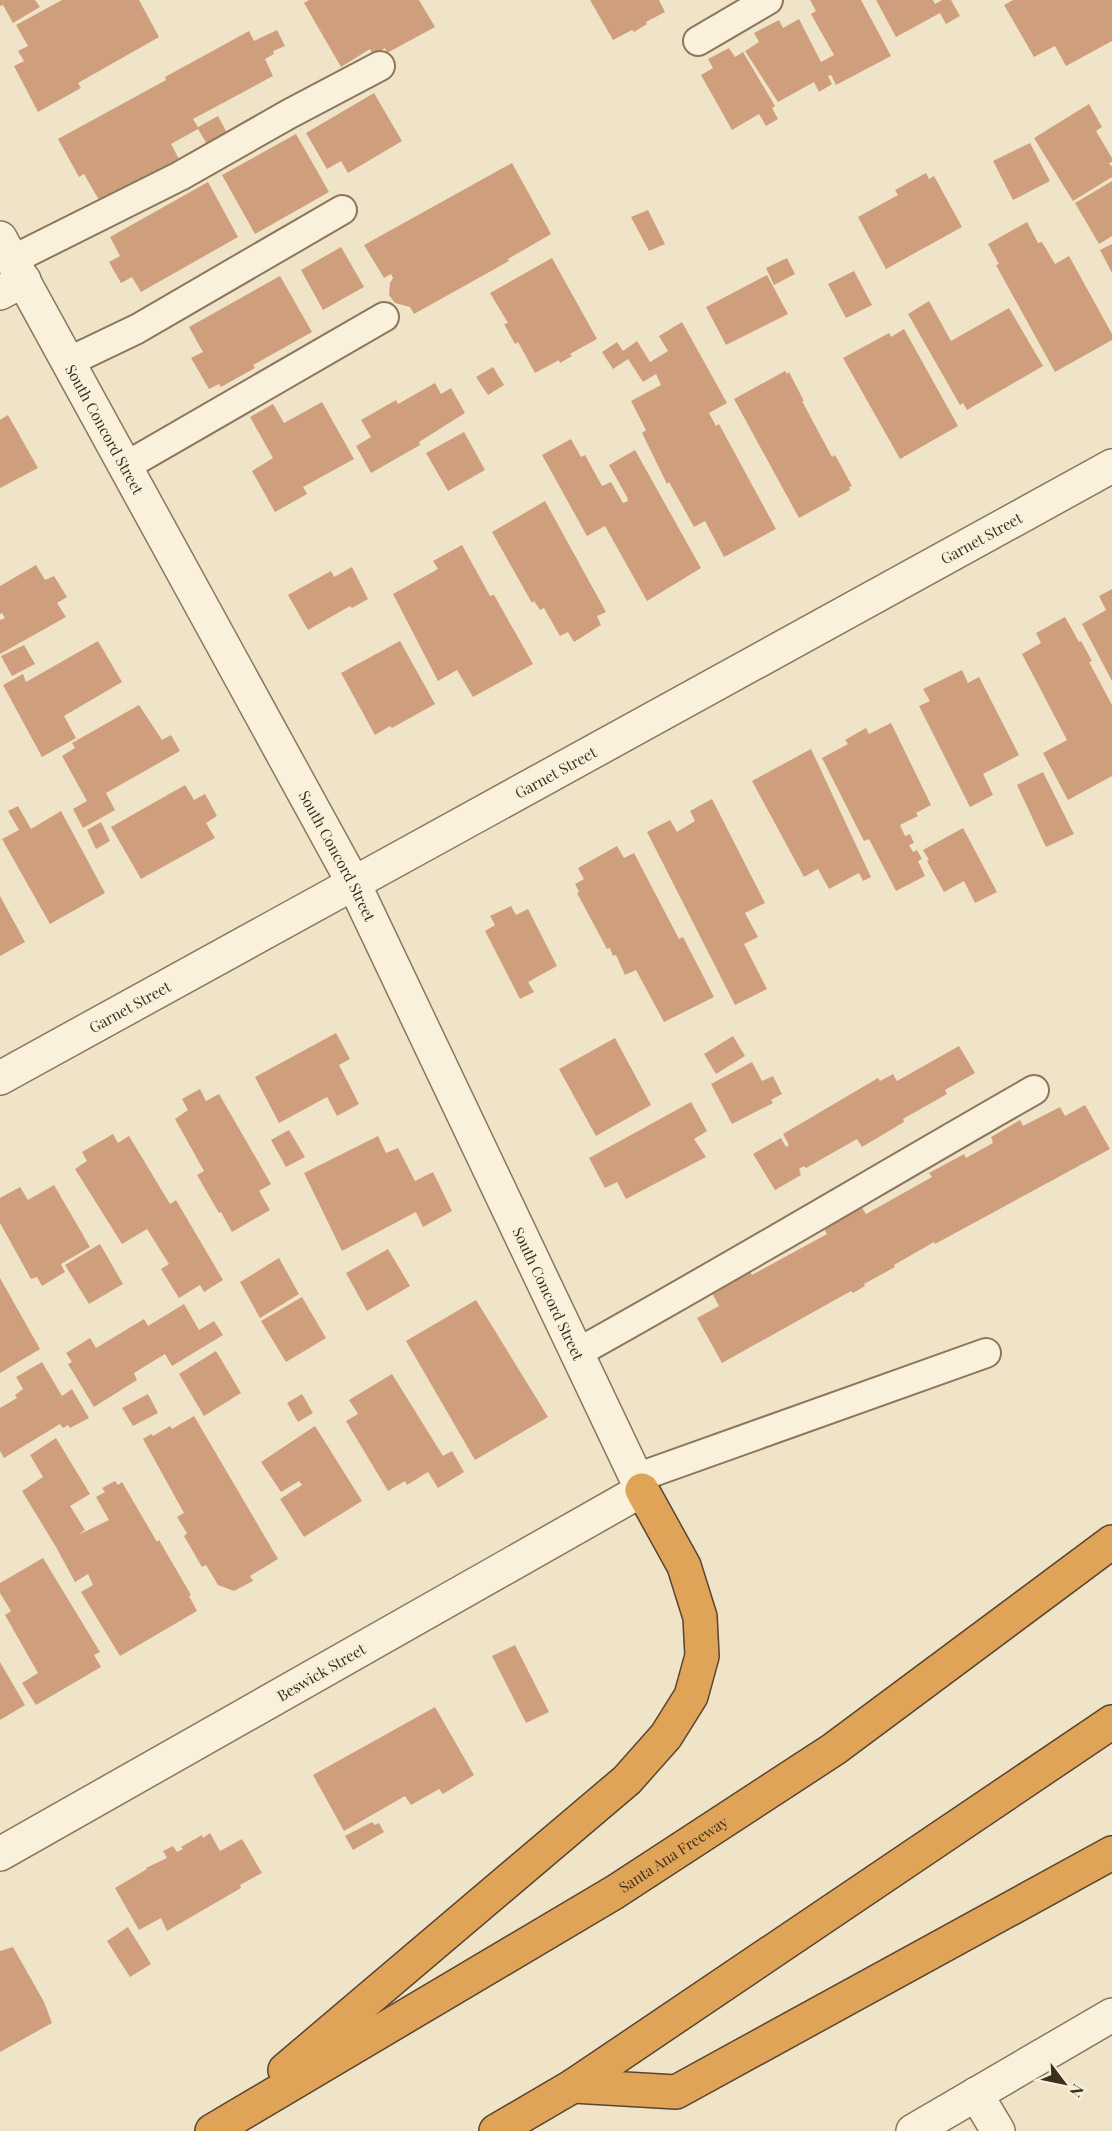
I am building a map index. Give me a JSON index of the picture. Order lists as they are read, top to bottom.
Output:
{
  "streets": {
    "highway": ["Santa Ana Freeway"],
    "street": ["South Concord Street", "Garnet Street", "Beswick Street"]
  },
  "crossings": [
    ["South Concord Street", "Garnet Street"],
    ["South Concord Street", "Beswick Street"]
  ],
  "north": "bottom right"
}
